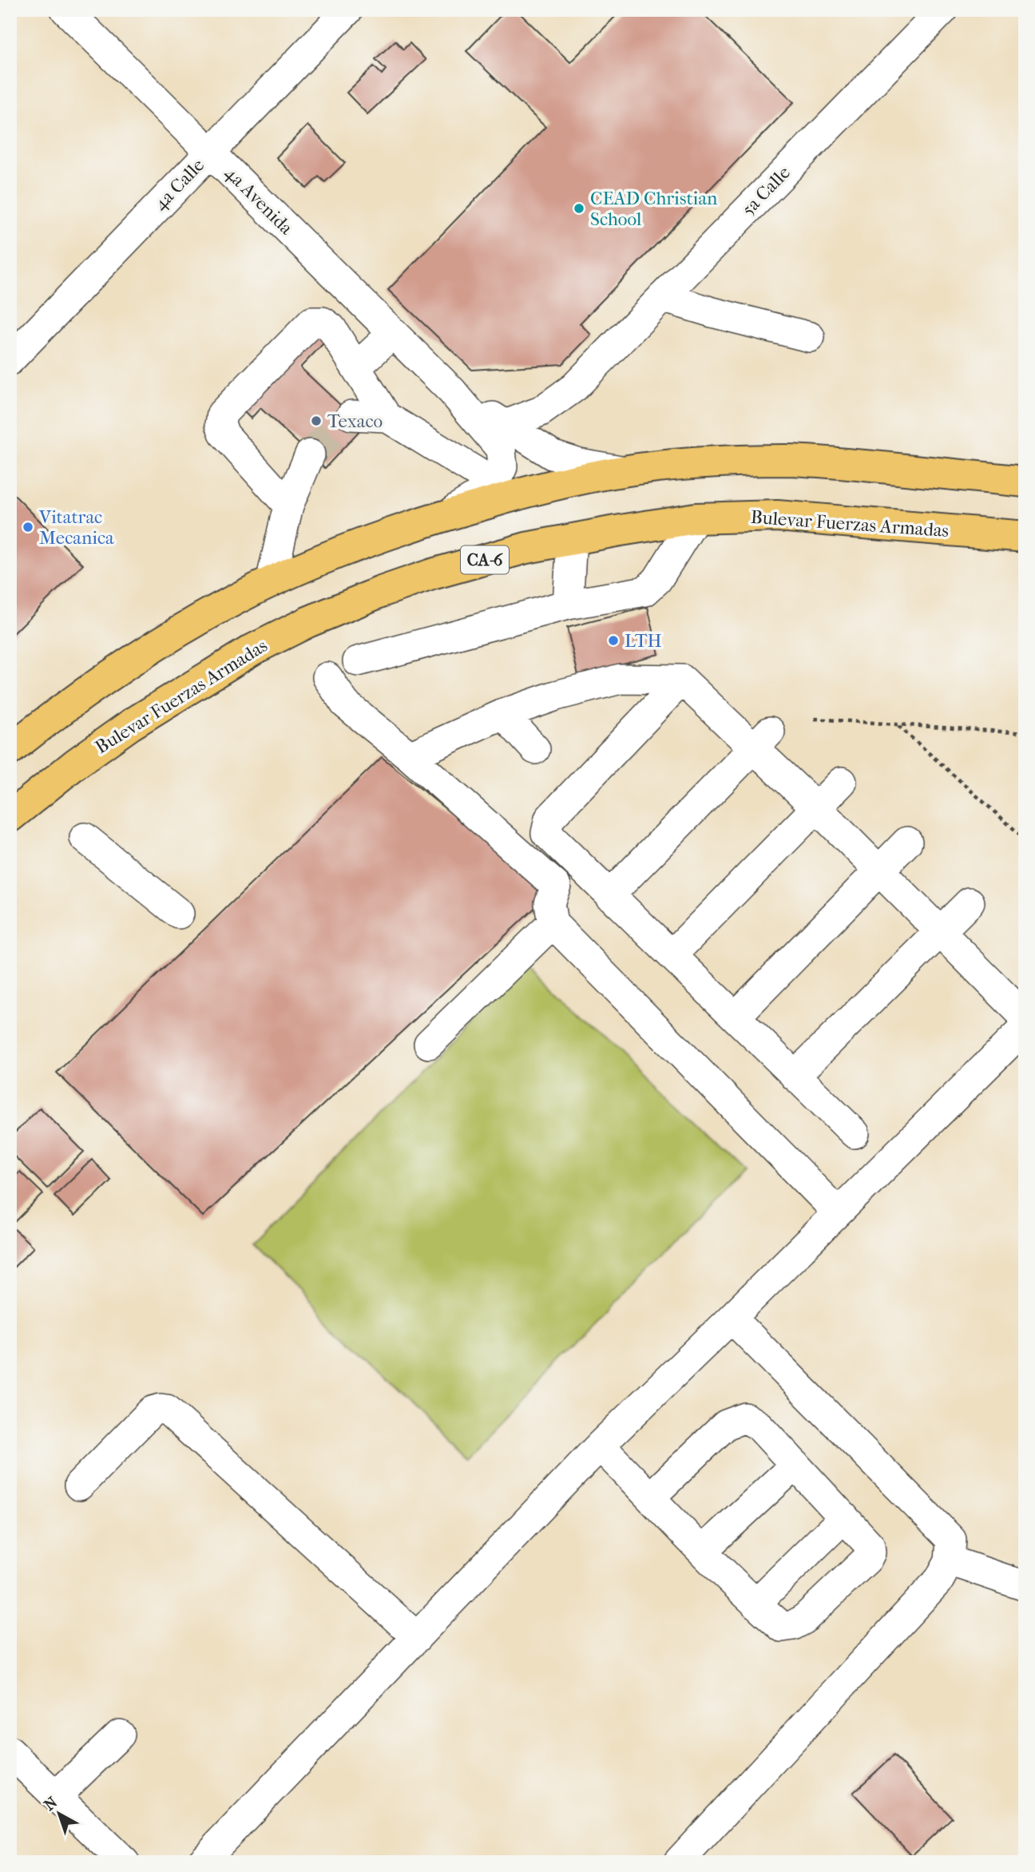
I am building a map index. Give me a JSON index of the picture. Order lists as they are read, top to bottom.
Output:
{
  "streets": {
    "highway": ["Bulevar Fuerzas Armadas", "CA-6"],
    "street": ["4a Calle", "5a Calle", "4a Avenida"]
  },
  "crossings": [
    ["4a Calle", "4a Avenida"],
    ["5a Calle", "4a Avenida"]
  ],
  "places": [
    "CEAD Christian School",
    "Texaco",
    "Vitatrac Mecanica",
    "LTH"
  ],
  "north": "top left"
}
